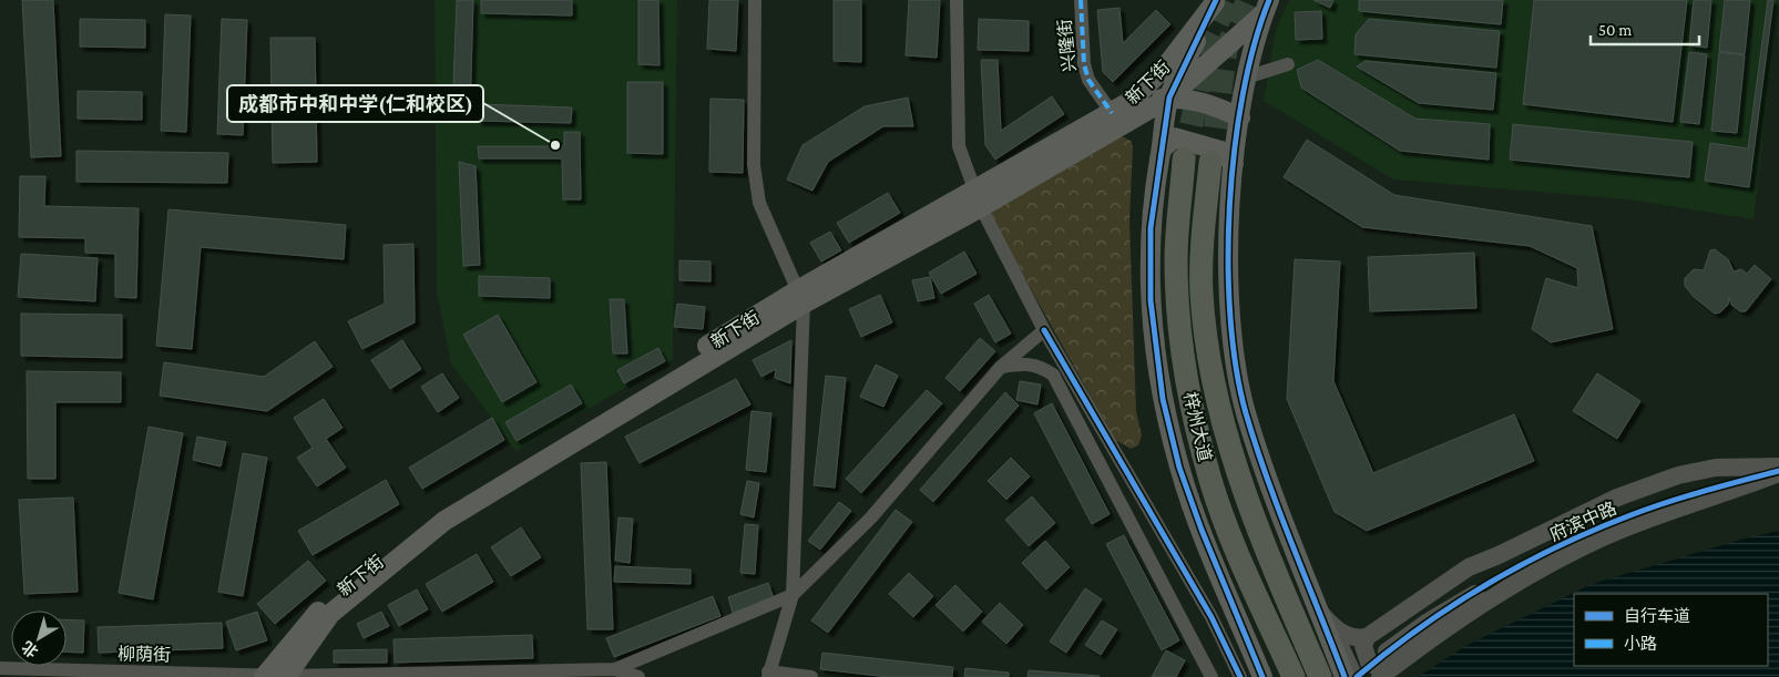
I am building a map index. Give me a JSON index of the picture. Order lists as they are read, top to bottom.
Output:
{
  "streets": {
    "highway": ["梓州大道"],
    "main road": ["新下街"],
    "street": ["兴隆街", "府滨中路", "柳荫街"]
  },
  "crossings": [
    ["兴隆街", "新下街"],
    ["新下街", "柳荫街"]
  ],
  "places": ["成都市中和中学(仁和校区)"],
  "legend": ["自行车道", "小路"],
  "scale_bar": "50 m",
  "north": "bottom left"
}
